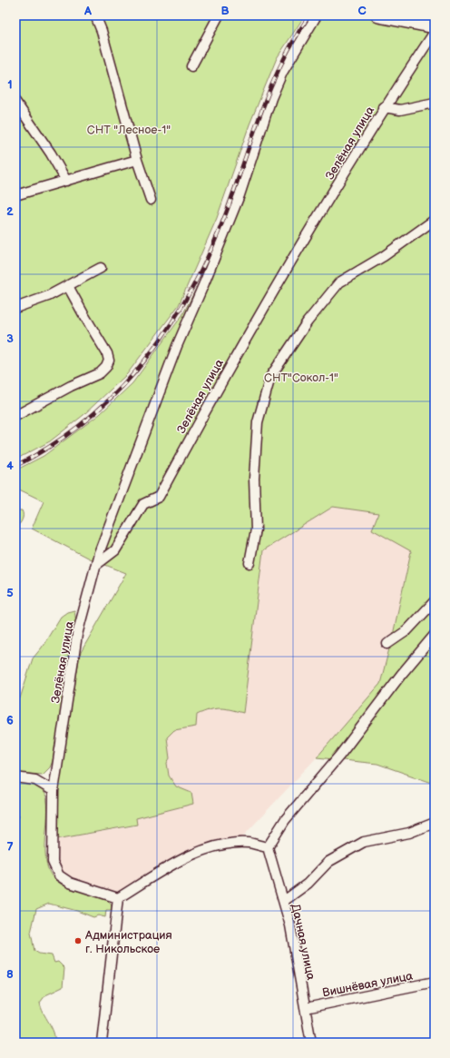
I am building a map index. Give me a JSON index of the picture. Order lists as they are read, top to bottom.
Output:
{
  "streets": {
    "street": ["Зелёная улица", "Дачная улица", "Вишнёвая улица"]
  },
  "crossings": [
    ["Дачная улица", "Вишнёвая улица"]
  ],
  "parks": ["СНТ \"Лесное-1\"", "СНТ\"Сокол-1\""],
  "places": ["Администрация г. Никольское"],
  "grid": {
    "columns": ["A", "B", "C"],
    "rows": [
      "1",
      "2",
      "3",
      "4",
      "5",
      "6",
      "7",
      "8"
    ]
  }
}
